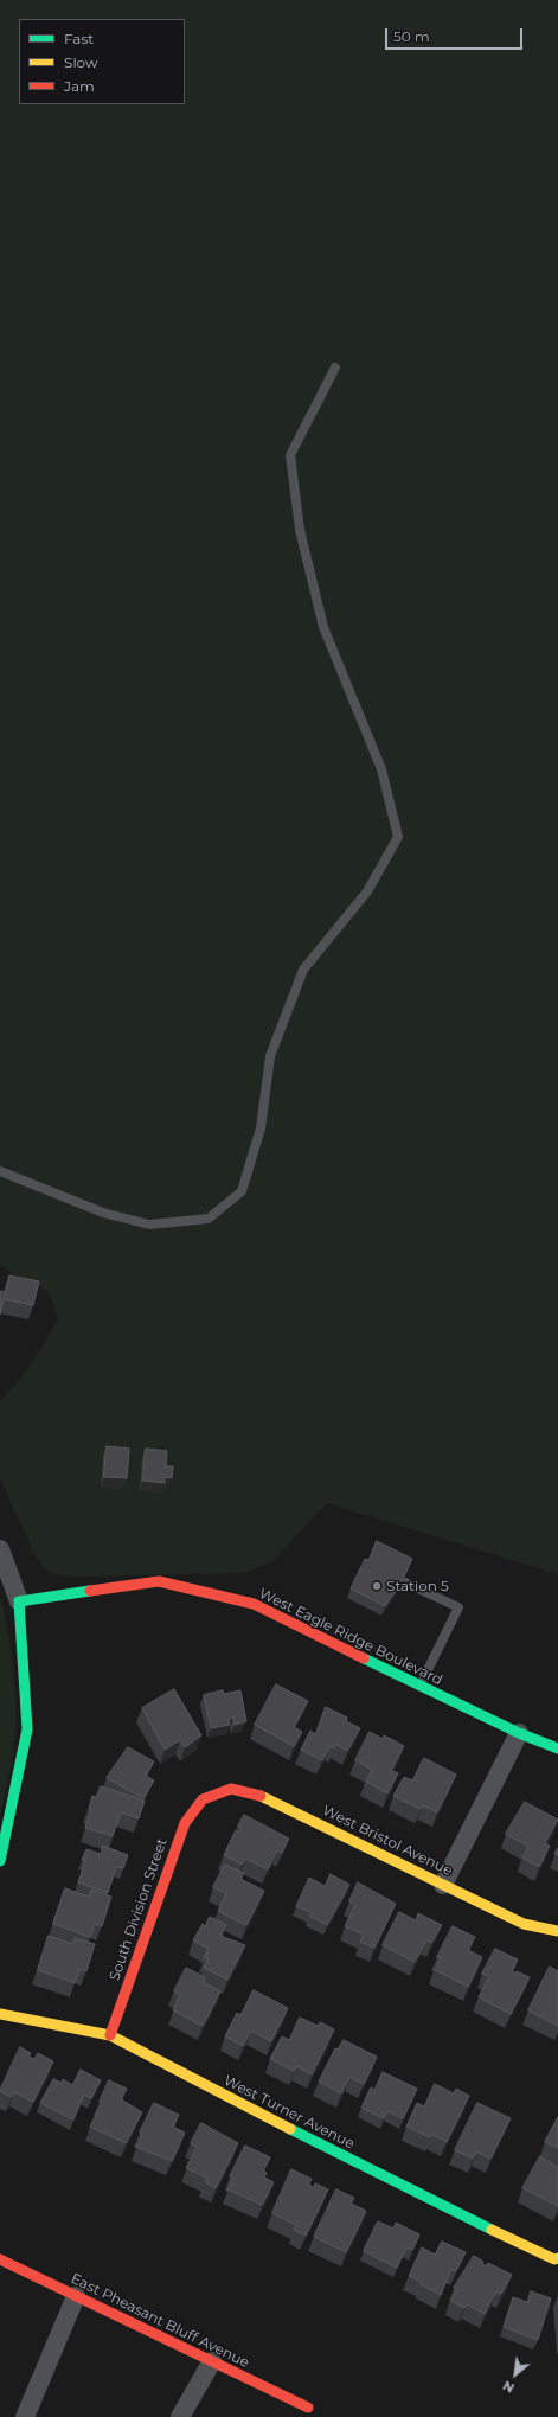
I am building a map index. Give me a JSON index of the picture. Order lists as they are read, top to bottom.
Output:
{
  "streets": {
    "street": [
      "West Eagle Ridge Boulevard",
      "West Bristol Avenue",
      "South Division Street",
      "West Turner Avenue",
      "East Pheasant Bluff Avenue"
    ]
  },
  "crossings": [
    ["West Bristol Avenue", "South Division Street"],
    ["South Division Street", "West Turner Avenue"]
  ],
  "places": ["Station 5"],
  "legend": ["Fast", "Slow", "Jam"],
  "scale_bar": "50 m",
  "north": "bottom left"
}
